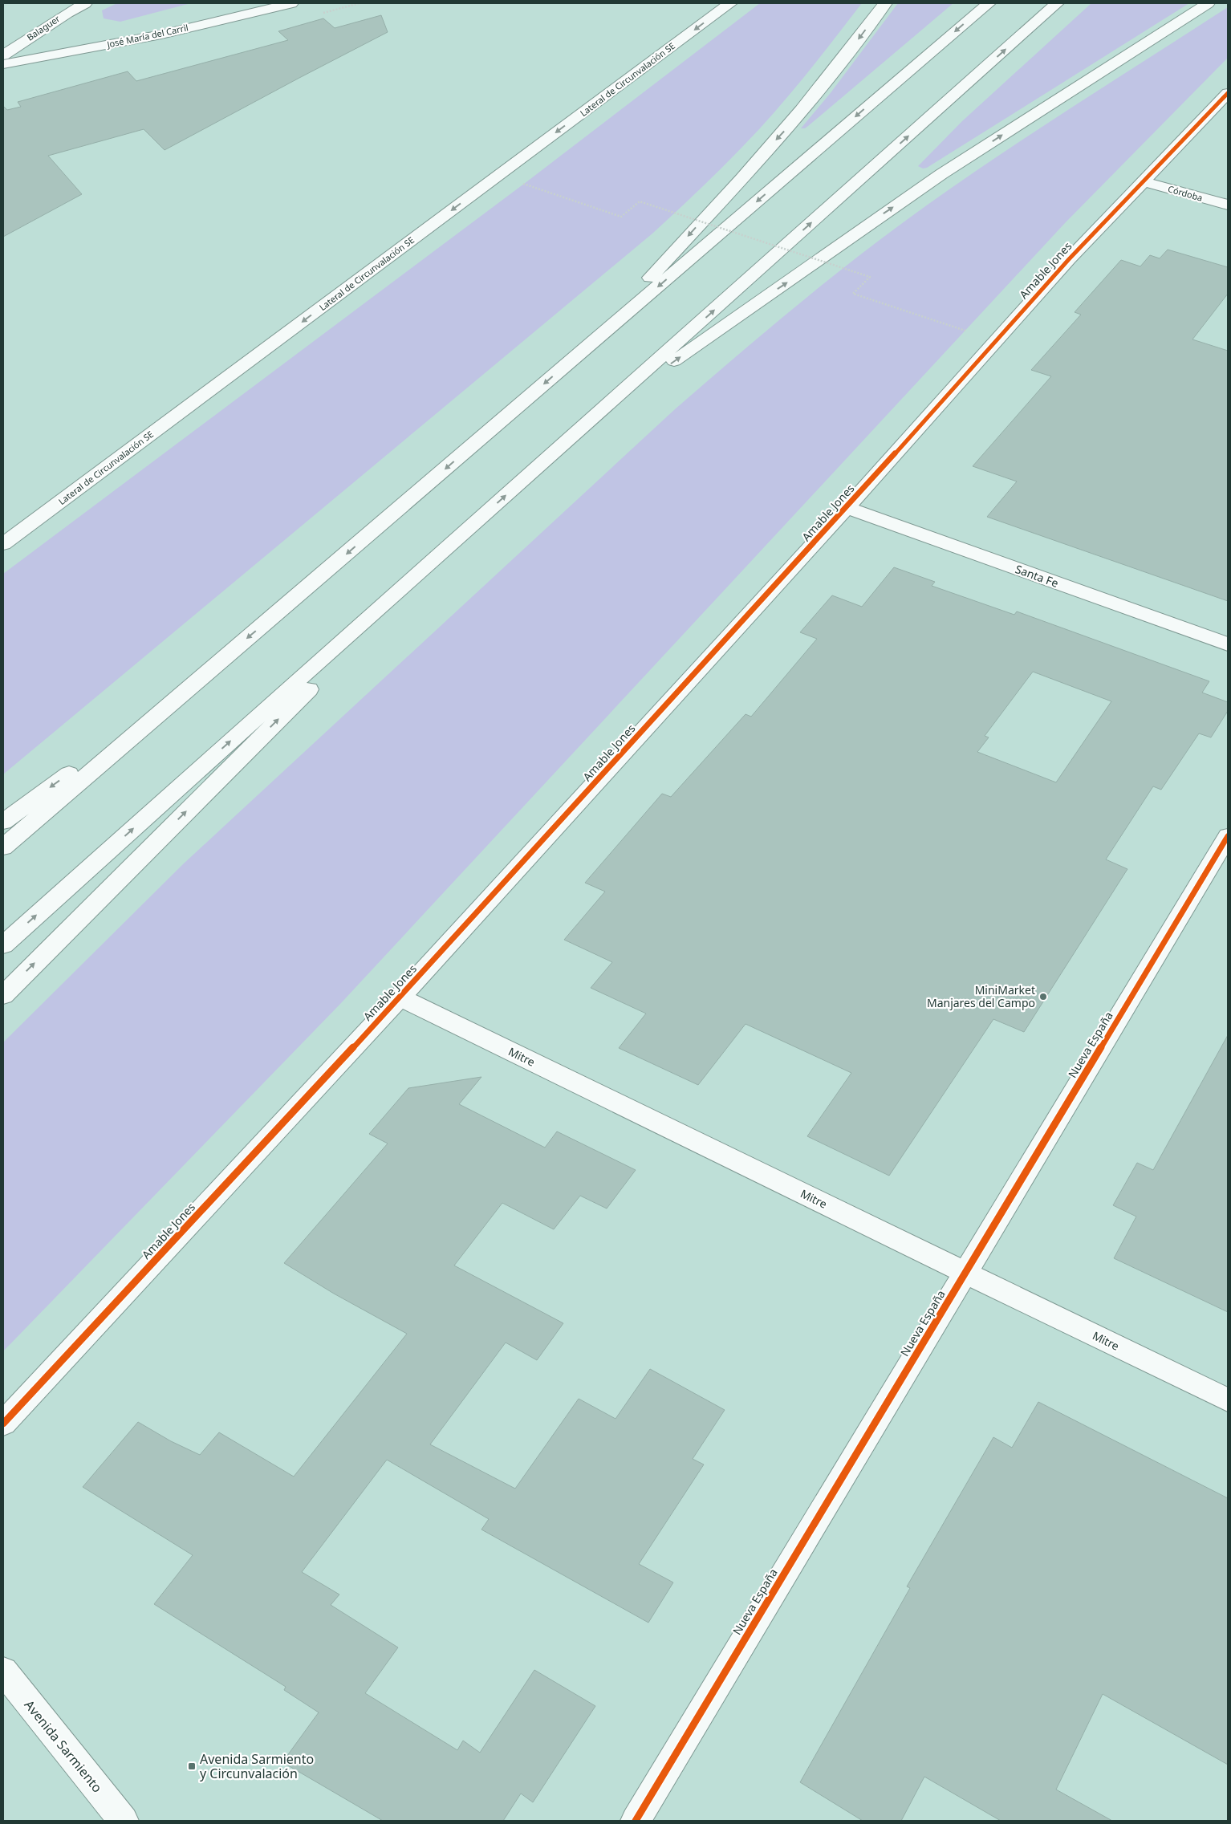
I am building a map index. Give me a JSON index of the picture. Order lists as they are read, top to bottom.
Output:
{
  "streets": {
    "main road": [
      "Balaguer",
      "José María del Carril",
      "Lateral de Circunvalación SE",
      "Córdoba",
      "Amable Jones",
      "Santa Fe",
      "Nueva España",
      "Mitre",
      "Avenida Sarmiento"
    ]
  },
  "crossings": [
    ["Córdoba", "Amable Jones"],
    ["Amable Jones", "Santa Fe"],
    ["Amable Jones", "Mitre"],
    ["Nueva España", "Mitre"]
  ],
  "places": {
    "other": ["MiniMarket Manjares del Campo"],
    "transit": ["Avenida Sarmiento y Circunvalación"]
  }
}
